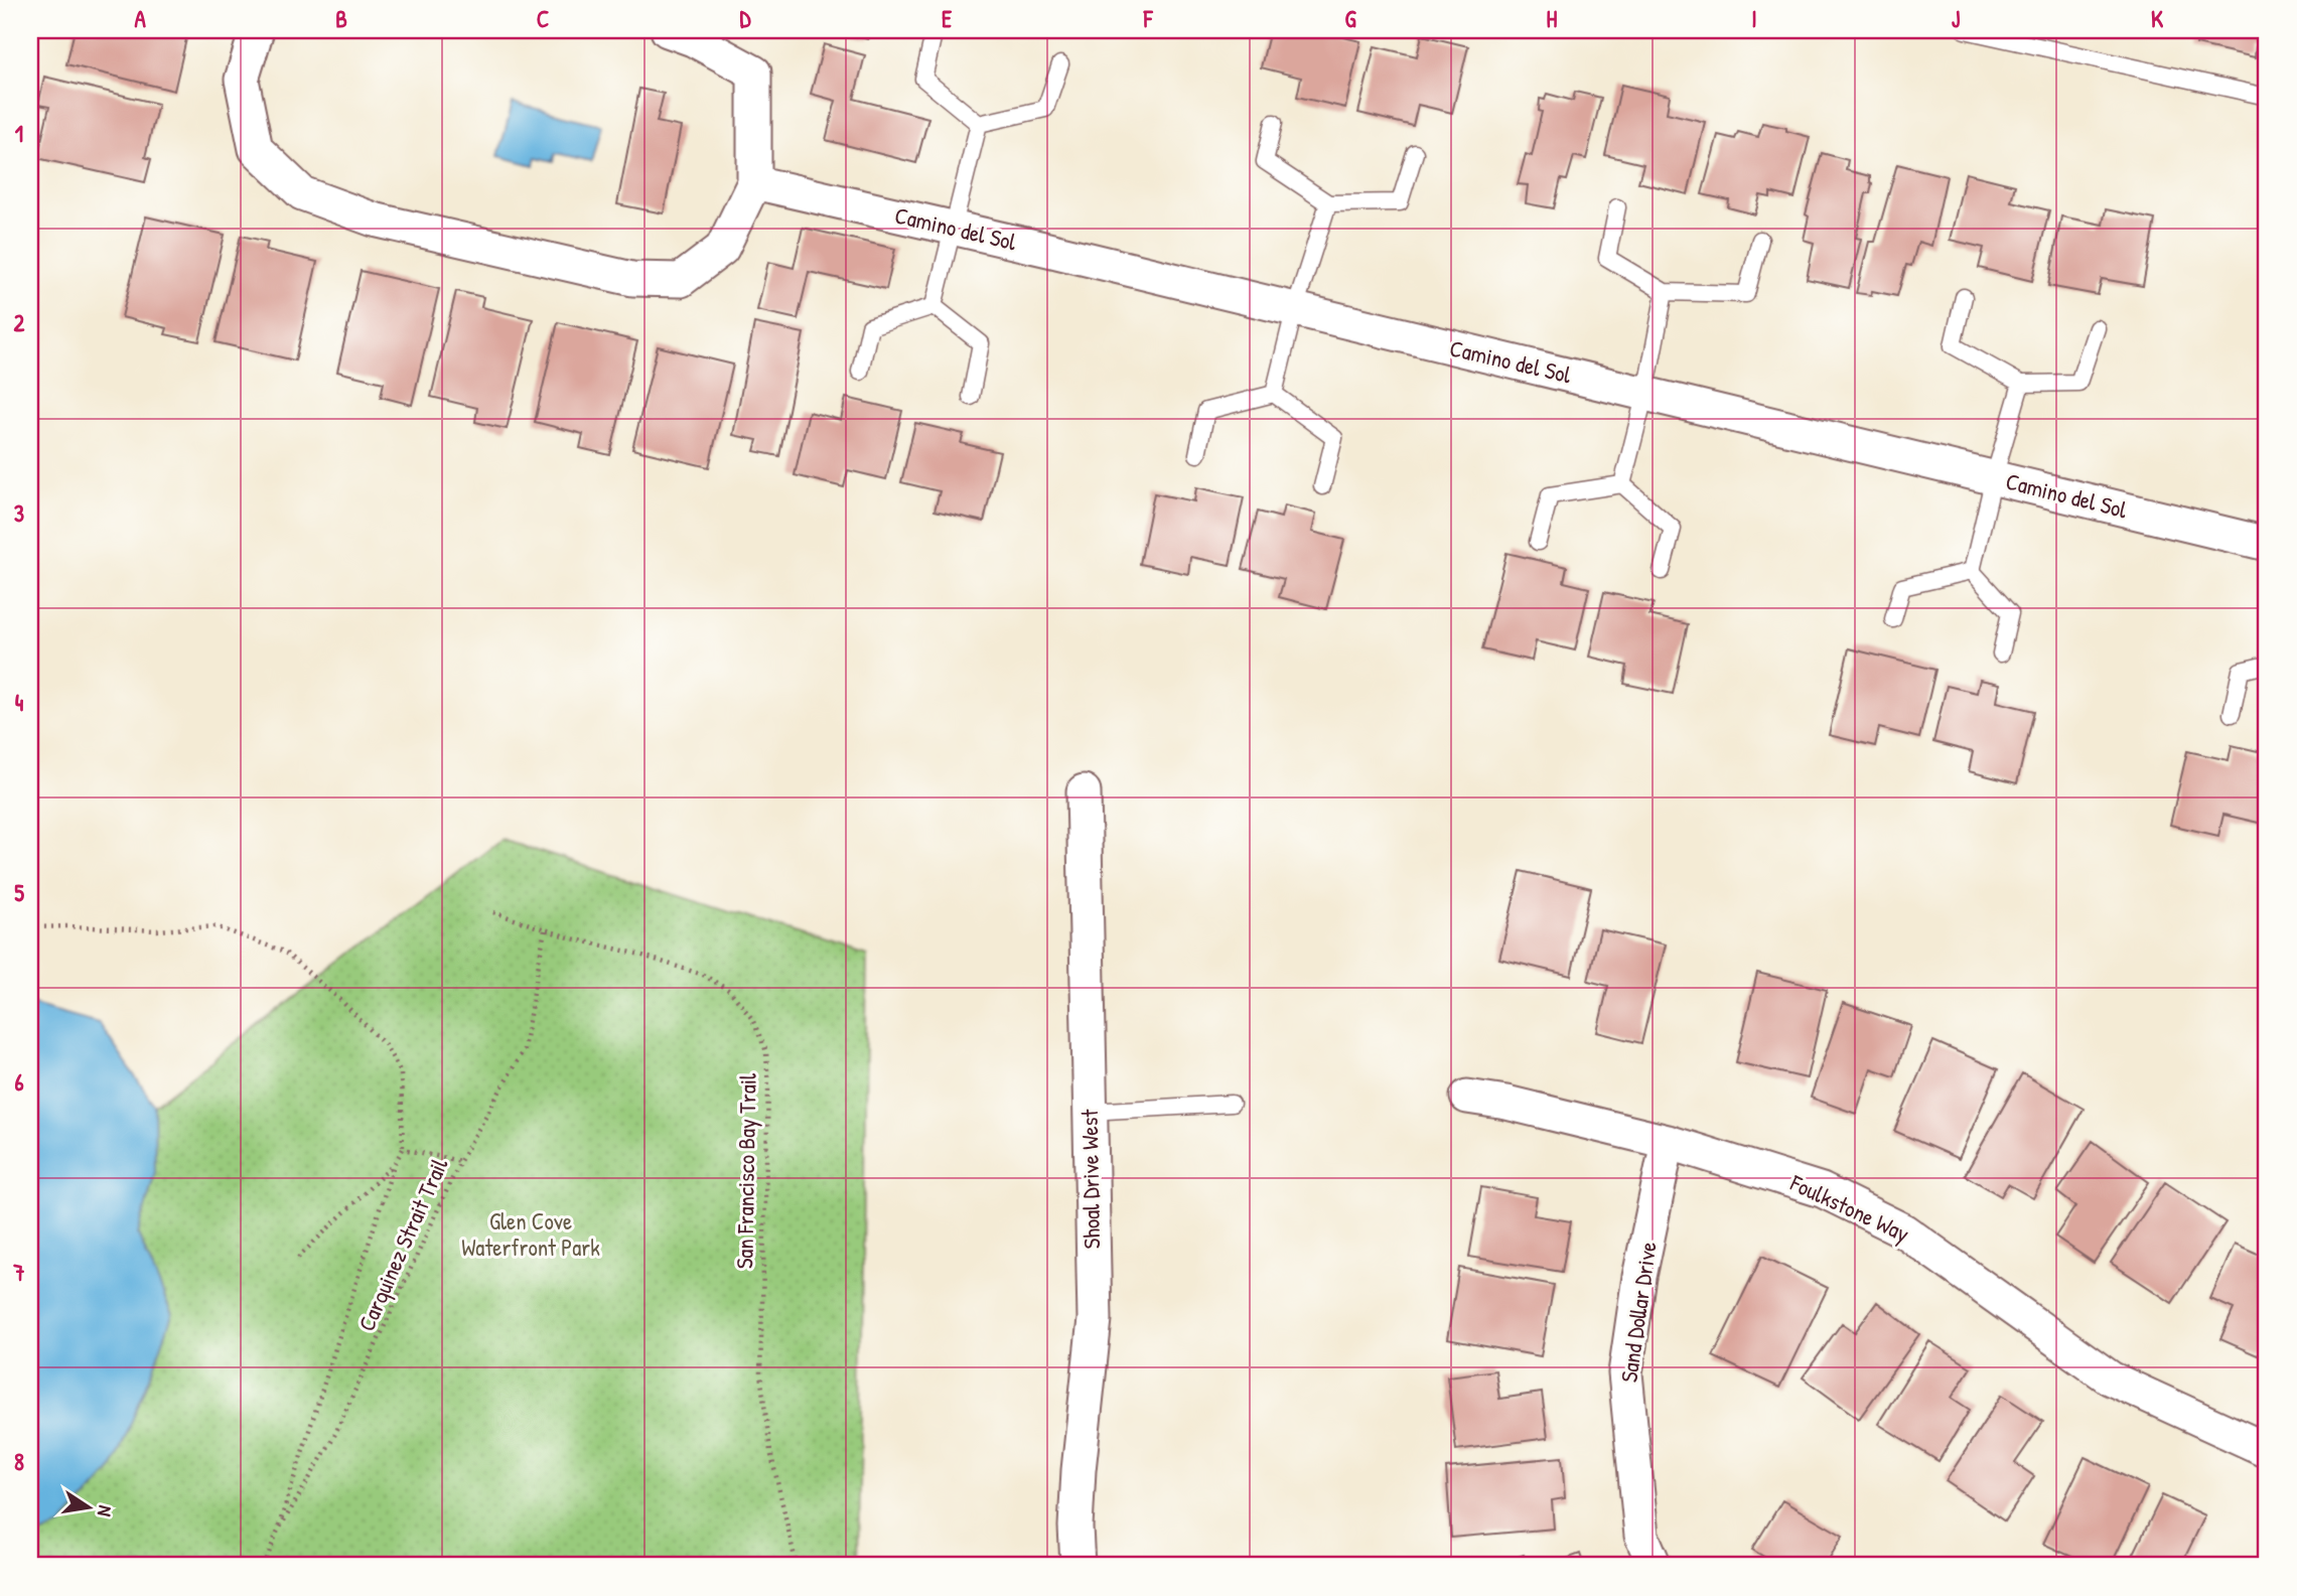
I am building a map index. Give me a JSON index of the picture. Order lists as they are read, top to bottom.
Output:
{
  "streets": {
    "street": [
      "Camino del Sol",
      "Shoal Drive West",
      "Foulkstone Way",
      "Sand Dollar Drive"
    ],
    "path": ["San Francisco Bay Trail", "Carquinez Strait Trail"]
  },
  "crossings": [
    ["San Francisco Bay Trail", "Carquinez Strait Trail"],
    ["Foulkstone Way", "Sand Dollar Drive"]
  ],
  "parks": ["Glen Cove Waterfront Park"],
  "north": "right",
  "grid": {
    "columns": [
      "A",
      "B",
      "C",
      "D",
      "E",
      "F",
      "G",
      "H",
      "I",
      "J",
      "K"
    ],
    "rows": [
      "1",
      "2",
      "3",
      "4",
      "5",
      "6",
      "7",
      "8"
    ]
  }
}
